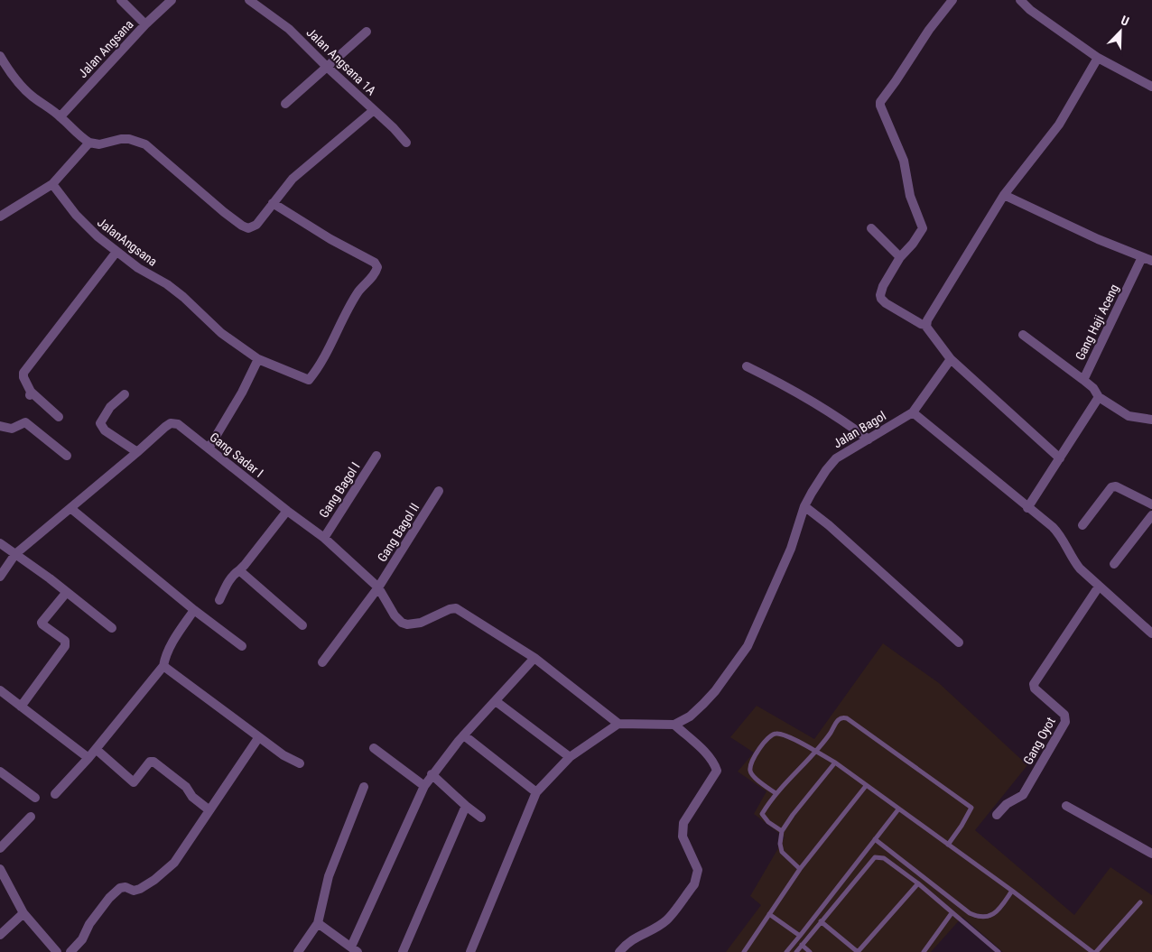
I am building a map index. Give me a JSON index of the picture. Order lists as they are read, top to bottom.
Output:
{
  "streets": {
    "street": [
      "Jalan Angsana",
      "Jalan Angsana 1A",
      "JalanAngsana",
      "Gang Haji Aceng",
      "Jalan Bagol",
      "Gang Sadar I",
      "Gang Bagol I",
      "Gang Bagol II",
      "Gang Oyot"
    ]
  },
  "crossings": [
    ["Gang Sadar I", "Gang Bagol I"],
    ["Gang Sadar I", "Gang Bagol II"]
  ],
  "north": "top right"
}
